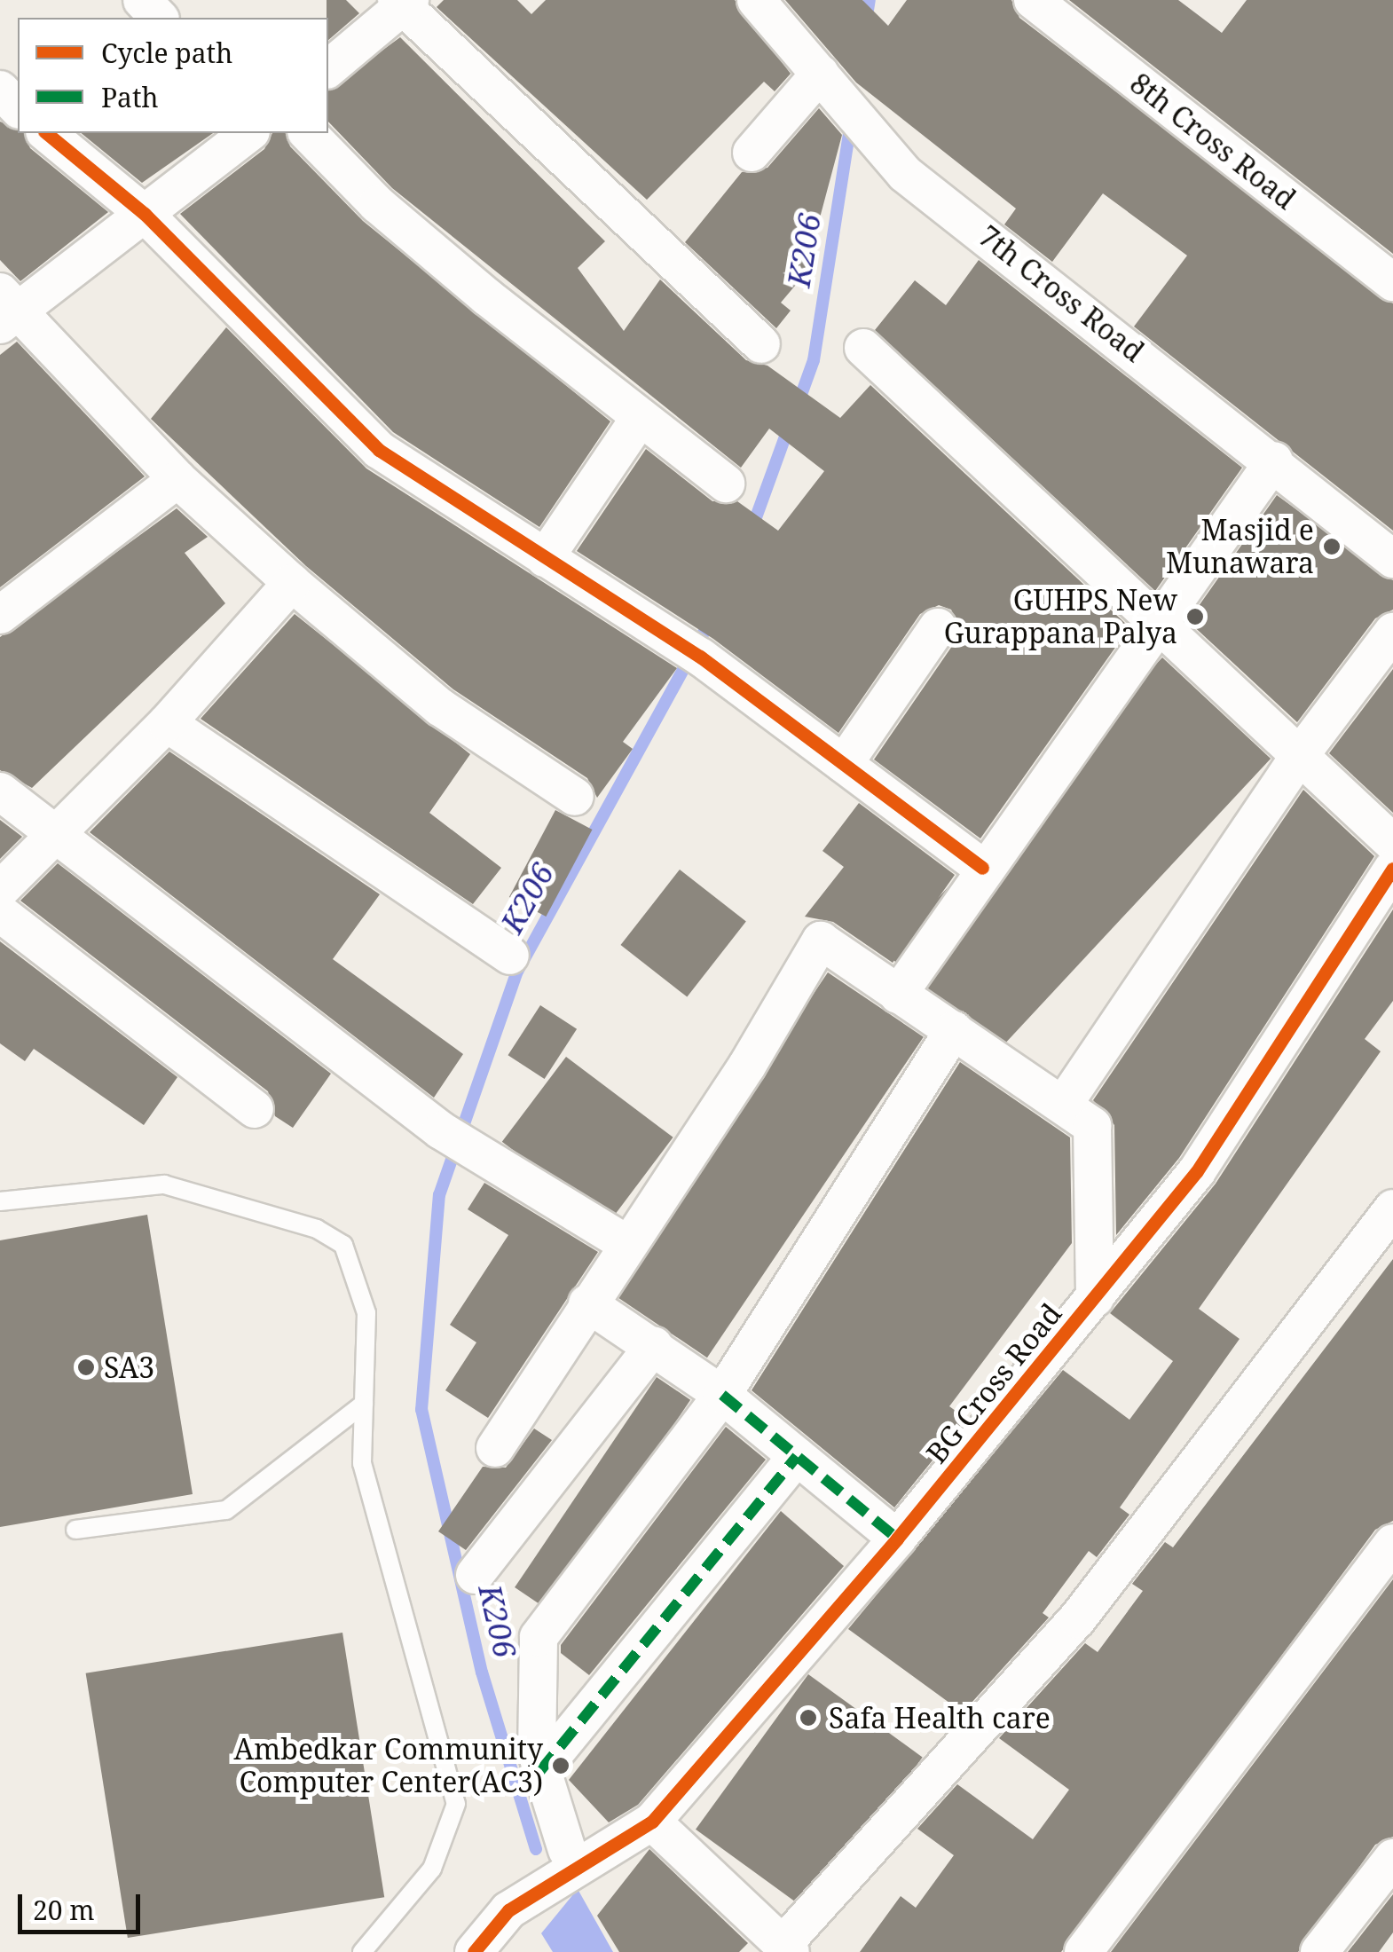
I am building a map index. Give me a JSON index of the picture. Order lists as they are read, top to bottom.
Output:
{
  "streets": {
    "street": ["8th Cross Road", "7th Cross Road", "BG Cross Road"]
  },
  "water": ["K206"],
  "places": [
    "Masjid e Munawara",
    "GUHPS New Gurappana Palya",
    "SA3",
    "Safa Health care",
    "Ambedkar Community Computer Center(AC3)"
  ],
  "legend": ["Cycle path", "Path"],
  "scale_bar": "20 m"
}
